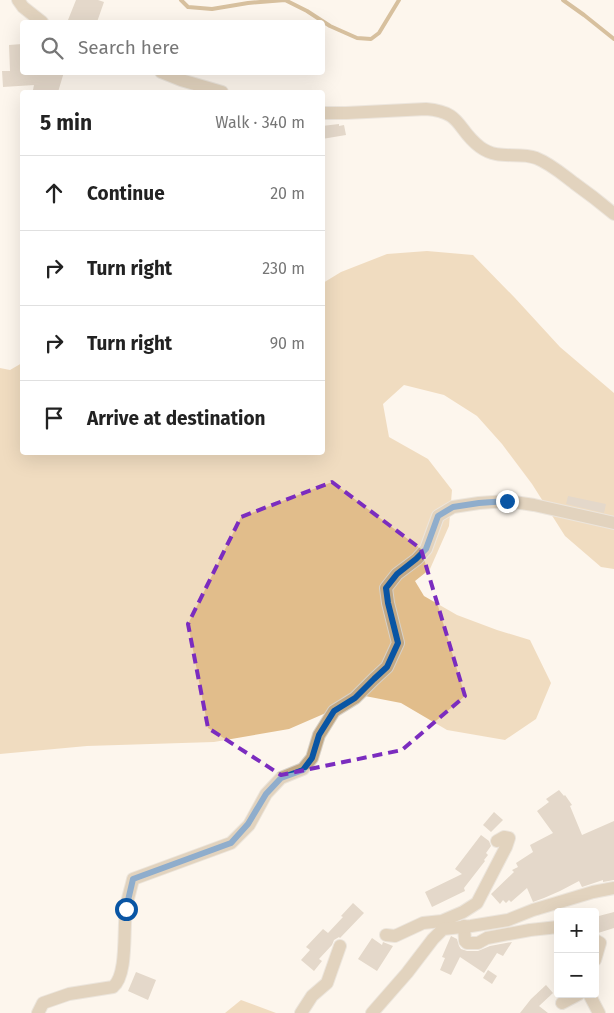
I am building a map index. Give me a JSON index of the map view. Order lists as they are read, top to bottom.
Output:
{
  "page": {
    "search": "Search here",
    "heading": ["5 min", "Walk · 340 m"],
    "list": [
      ["Continue", "20 m"],
      ["Turn right", "230 m"],
      ["Turn right", "90 m"],
      "Arrive at destination"
    ],
    "map_buttons": ["+", "−"]
  }
}
